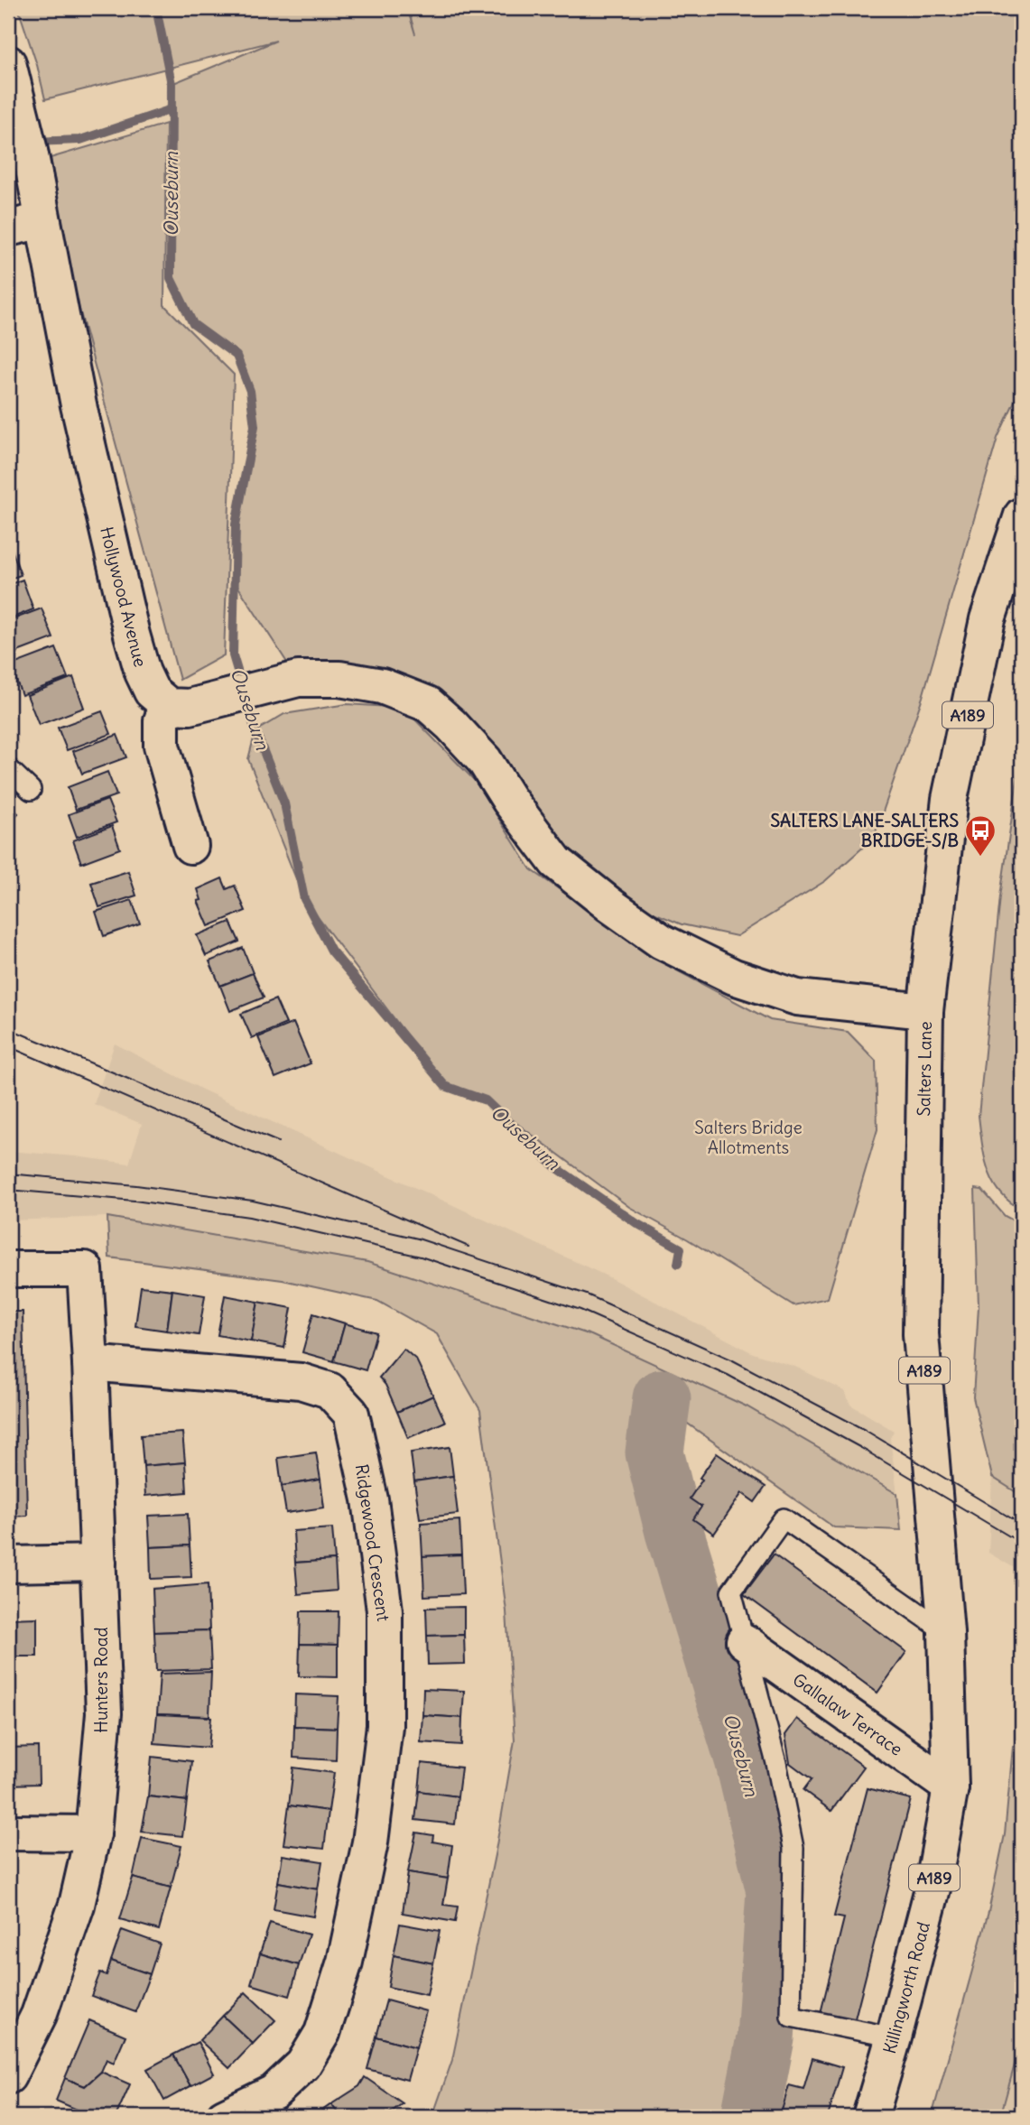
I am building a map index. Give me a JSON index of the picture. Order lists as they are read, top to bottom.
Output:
{
  "streets": {
    "street": [
      "Hollywood Avenue",
      "A189",
      "Salters Lane",
      "Ridgewood Crescent",
      "Hunters Road",
      "Gallalaw Terrace",
      "Killingworth Road"
    ]
  },
  "crossings": [
    ["Salters Lane", "Killingworth Road"],
    ["Ridgewood Crescent", "Hunters Road"],
    ["Gallalaw Terrace", "Killingworth Road"]
  ],
  "water": ["Ouseburn"],
  "parks": ["Salters Bridge Allotments"],
  "places": {
    "bus stop": ["SALTERS LANE-SALTERS BRIDGE-S/B"]
  }
}
